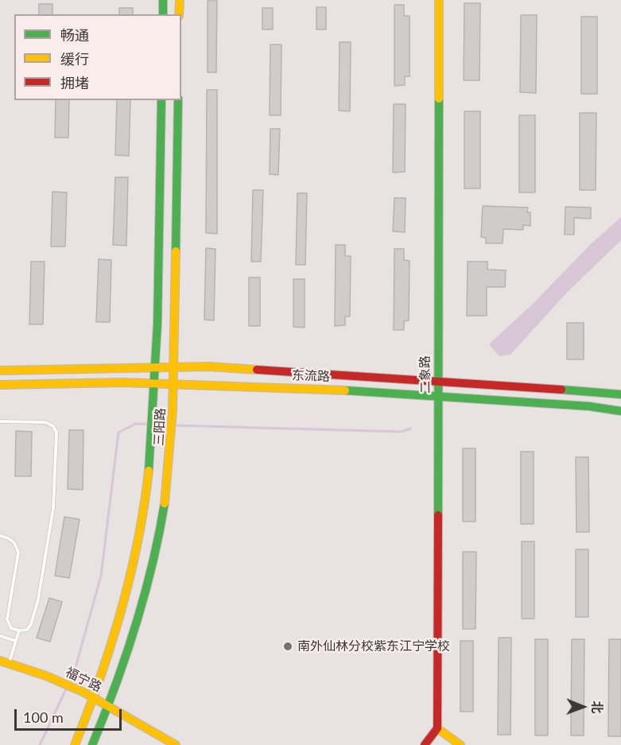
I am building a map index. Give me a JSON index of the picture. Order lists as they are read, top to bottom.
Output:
{
  "streets": {
    "main road": [
      "二象路",
      "东流路",
      "三阳路",
      "福宁路"
    ]
  },
  "crossings": [
    ["二象路", "东流路"],
    ["东流路", "三阳路"],
    ["三阳路", "福宁路"]
  ],
  "places": ["南外仙林分校紫东江宁学校"],
  "legend": ["畅通", "缓行", "拥堵"],
  "scale_bar": "100 m",
  "north": "right"
}
